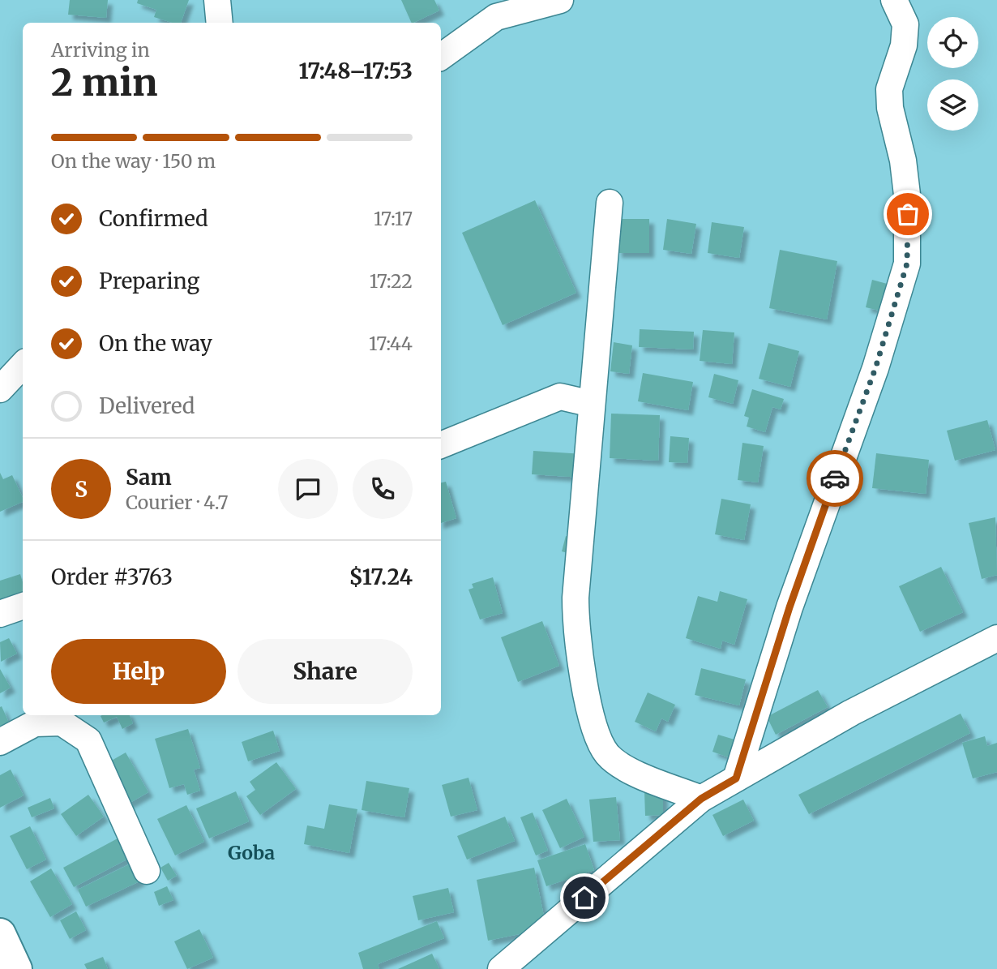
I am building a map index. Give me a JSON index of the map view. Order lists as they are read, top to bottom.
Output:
{
  "districts": ["Goba"],
  "page": {
    "heading": ["2 min", "Arriving in", "17:48–17:53"],
    "panel": [
      "Sam",
      "Courier · 4.7",
      "Order #3763",
      "$17.24"
    ],
    "bar": "On the way · 150 m",
    "list": [
      ["Confirmed", "17:17"],
      ["Preparing", "17:22"],
      ["On the way", "17:44"],
      "Delivered"
    ],
    "round": "S",
    "buttons": ["Help", "Share"]
  }
}
